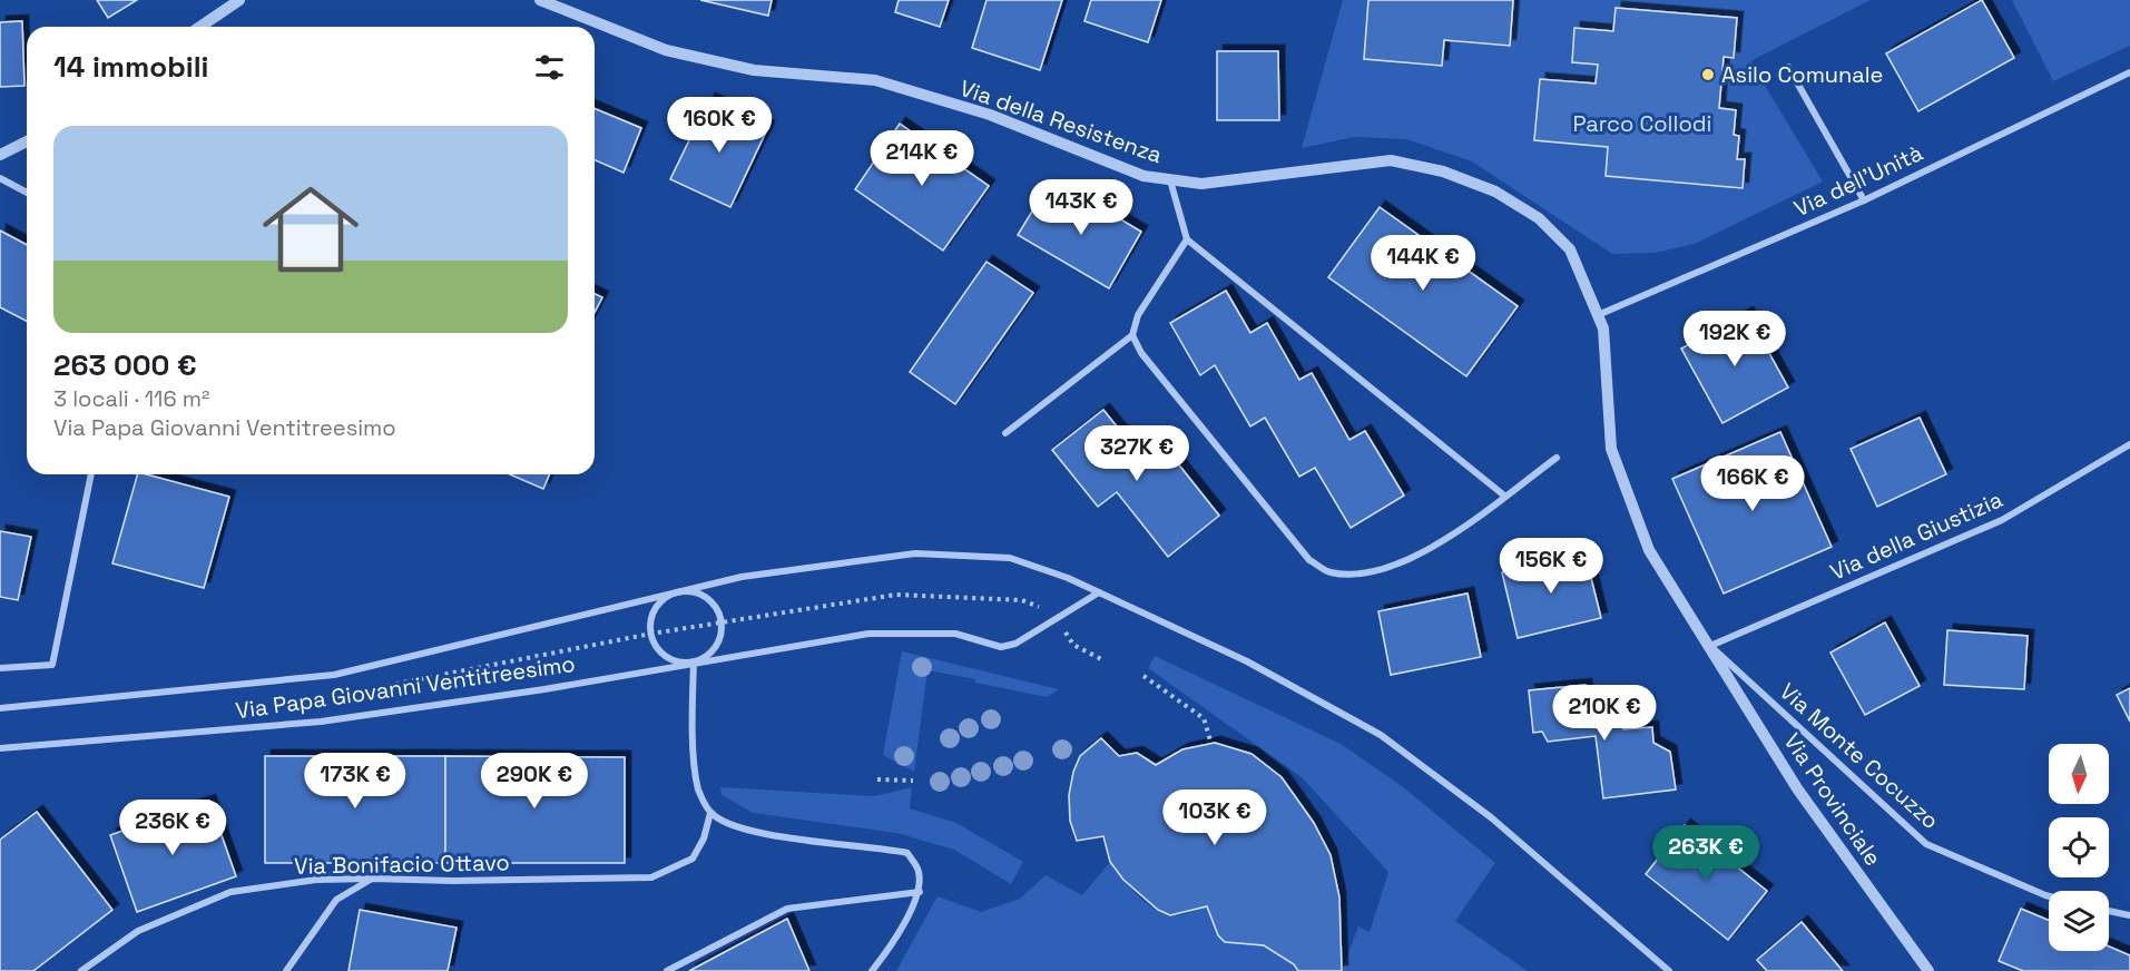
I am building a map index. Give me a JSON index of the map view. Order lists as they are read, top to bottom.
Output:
{
  "streets": {
    "street": [
      "Via della Resistenza",
      "Via dell'Unità",
      "Via della Giustizia",
      "Via Papa Giovanni Ventitreesimo",
      "Via Monte Cocuzzo",
      "Via Provinciale",
      "Via Bonifacio Ottavo"
    ]
  },
  "crossings": [
    ["Via della Resistenza", "Via dell'Unità"],
    ["Via della Resistenza", "Via della Giustizia"],
    ["Via della Resistenza", "Via Monte Cocuzzo"],
    ["Via della Resistenza", "Via Provinciale"],
    ["Via della Giustizia", "Via Monte Cocuzzo"],
    ["Via della Giustizia", "Via Provinciale"],
    ["Via Monte Cocuzzo", "Via Provinciale"]
  ],
  "parks": ["Parco Collodi"],
  "places": ["Asilo Comunale"],
  "north": "bottom",
  "page": {
    "heading": "14 immobili",
    "price": [
      "160K €",
      "214K €",
      "143K €",
      "144K €",
      "192K €",
      "327K €",
      "166K €",
      "156K €",
      "210K €",
      "173K €",
      "290K €",
      "103K €",
      "236K €",
      "263K €"
    ],
    "list": [
      {
        "name": "263 000 €",
        "note": "3 locali · 116 m² · Via Papa Giovanni Ventitreesimo"
      }
    ]
  }
}
